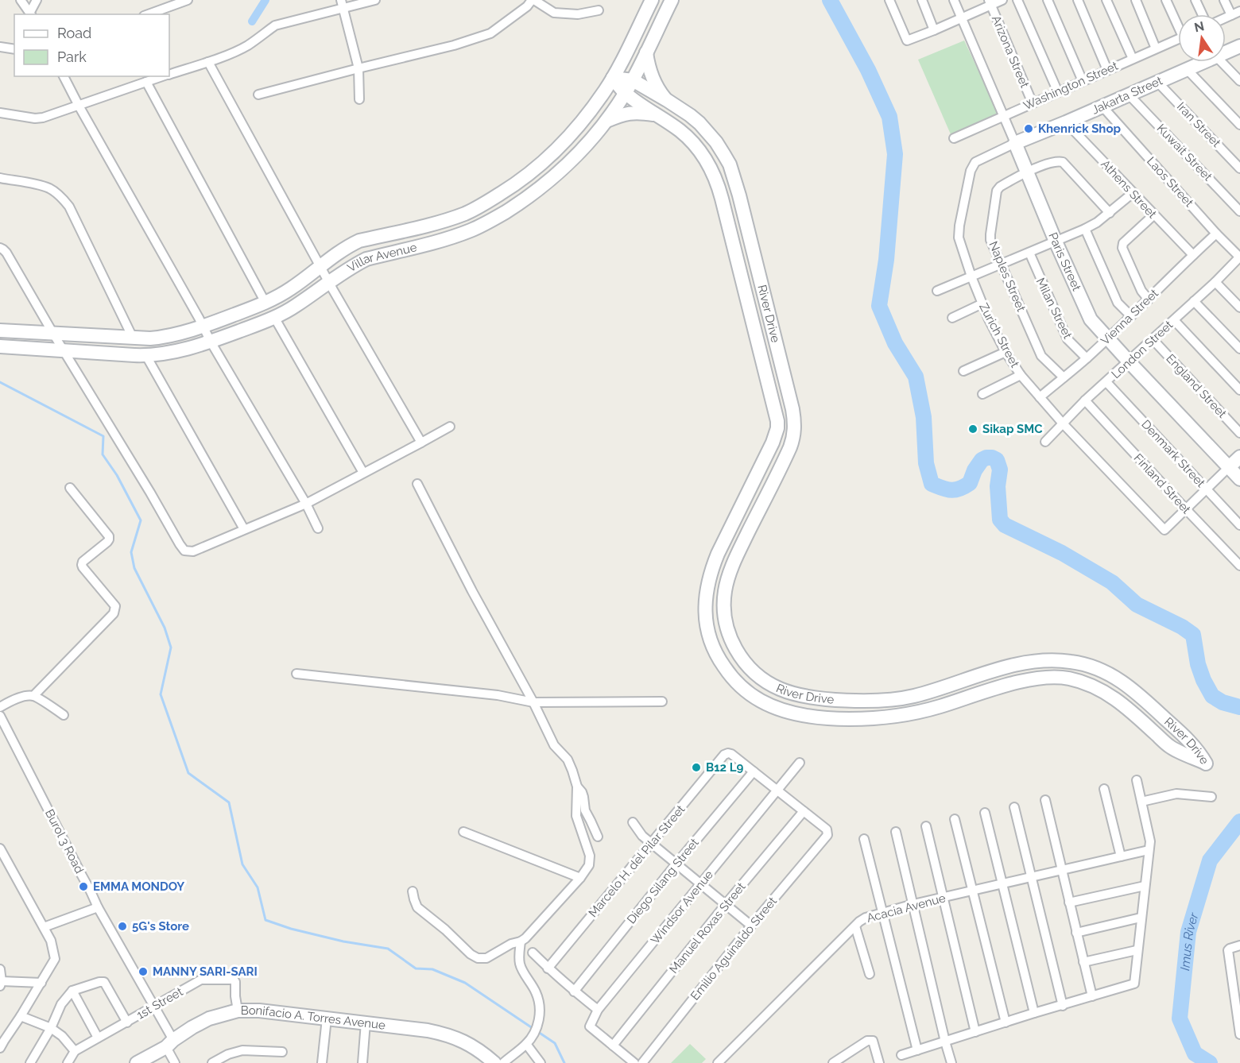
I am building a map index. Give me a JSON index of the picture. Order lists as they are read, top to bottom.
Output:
{
  "streets": {
    "street": [
      "Arizona Street",
      "Washington Street",
      "Jakarta Street",
      "Iran Street",
      "Kuwait Street",
      "Laos Street",
      "Athens Street",
      "Villar Avenue",
      "Paris Street",
      "Naples Street",
      "Milan Street",
      "River Drive",
      "Vienna Street",
      "Zurich Street",
      "London Street",
      "England Street",
      "Denmark Street",
      "Finland Street",
      "Burol 3 Road",
      "Marcelo H. del Pilar Street",
      "Diego Silang Street",
      "Windsor Avenue",
      "Acacia Avenue",
      "Manuel Roxas Street",
      "Emilio Aguinaldo Street",
      "1st Street",
      "Bonifacio A. Torres Avenue"
    ]
  },
  "crossings": [
    ["Arizona Street", "Washington Street"],
    ["Washington Street", "Paris Street"],
    ["Jakarta Street", "Iran Street"],
    ["Jakarta Street", "Kuwait Street"],
    ["Jakarta Street", "Laos Street"],
    ["Jakarta Street", "Athens Street"],
    ["Jakarta Street", "Paris Street"],
    ["Jakarta Street", "Zurich Street"],
    ["Laos Street", "Vienna Street"],
    ["Laos Street", "London Street"],
    ["Athens Street", "Vienna Street"],
    ["Villar Avenue", "River Drive"],
    ["Paris Street", "Naples Street"],
    ["Paris Street", "Vienna Street"],
    ["Paris Street", "Zurich Street"],
    ["Paris Street", "London Street"],
    ["Naples Street", "Vienna Street"],
    ["Milan Street", "Vienna Street"],
    ["Vienna Street", "Zurich Street"],
    ["Zurich Street", "London Street"],
    ["Zurich Street", "Finland Street"],
    ["London Street", "England Street"],
    ["London Street", "Denmark Street"],
    ["London Street", "Finland Street"],
    ["Burol 3 Road", "1st Street"],
    ["Burol 3 Road", "Bonifacio A. Torres Avenue"],
    ["Marcelo H. del Pilar Street", "Diego Silang Street"],
    ["Windsor Avenue", "Manuel Roxas Street"],
    ["Manuel Roxas Street", "Emilio Aguinaldo Street"],
    ["1st Street", "Bonifacio A. Torres Avenue"]
  ],
  "water": ["Imus River"],
  "places": [
    "Khenrick Shop",
    "Sikap SMC",
    "B12 L9",
    "EMMA MONDOY",
    "5G's Store",
    "MANNY SARI-SARI"
  ],
  "legend": ["Road", "Park"],
  "north": "top"
}
